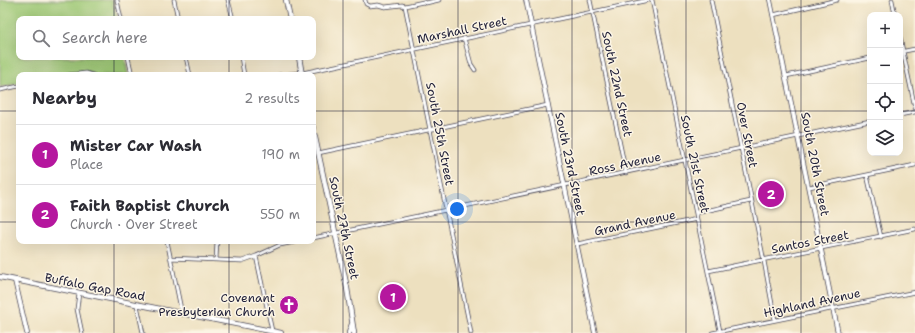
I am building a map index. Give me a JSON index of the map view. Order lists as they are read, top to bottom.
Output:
{
  "streets": {
    "main road": ["South 27th Street", "Buffalo Gap Road"],
    "street": [
      "Marshall Street",
      "South 22nd Street",
      "South 25th Street",
      "Over Street",
      "South 23rd Street",
      "Ross Avenue",
      "South 21st Street",
      "South 20th Street",
      "Grand Avenue",
      "Santos Street",
      "Highland Avenue"
    ]
  },
  "crossings": [
    ["Marshall Street", "South 22nd Street"],
    ["Marshall Street", "South 25th Street"],
    ["Marshall Street", "South 23rd Street"],
    ["Marshall Street", "South 21st Street"],
    ["South 22nd Street", "Ross Avenue"],
    ["South 25th Street", "Ross Avenue"],
    ["Over Street", "Ross Avenue"],
    ["Over Street", "Santos Street"],
    ["Over Street", "Highland Avenue"],
    ["South 23rd Street", "Ross Avenue"],
    ["South 23rd Street", "Grand Avenue"],
    ["Ross Avenue", "South 21st Street"],
    ["Ross Avenue", "South 20th Street"],
    ["Ross Avenue", "South 27th Street"],
    ["South 21st Street", "Grand Avenue"],
    ["South 21st Street", "Santos Street"],
    ["South 21st Street", "Highland Avenue"],
    ["South 20th Street", "Santos Street"],
    ["South 20th Street", "Highland Avenue"]
  ],
  "places": {
    "church": ["Covenant Presbyterian Church"]
  },
  "page": {
    "map_buttons": ["+", "−"],
    "search": "Search here",
    "heading": ["Nearby", "2 results"],
    "list": [
      {
        "mark": "1",
        "name": "Mister Car Wash",
        "note": "Place",
        "value": "190 m"
      },
      {
        "mark": "2",
        "name": "Faith Baptist Church",
        "note": "Church · Over Street",
        "value": "550 m"
      }
    ],
    "pins": ["2", "1"]
  }
}
